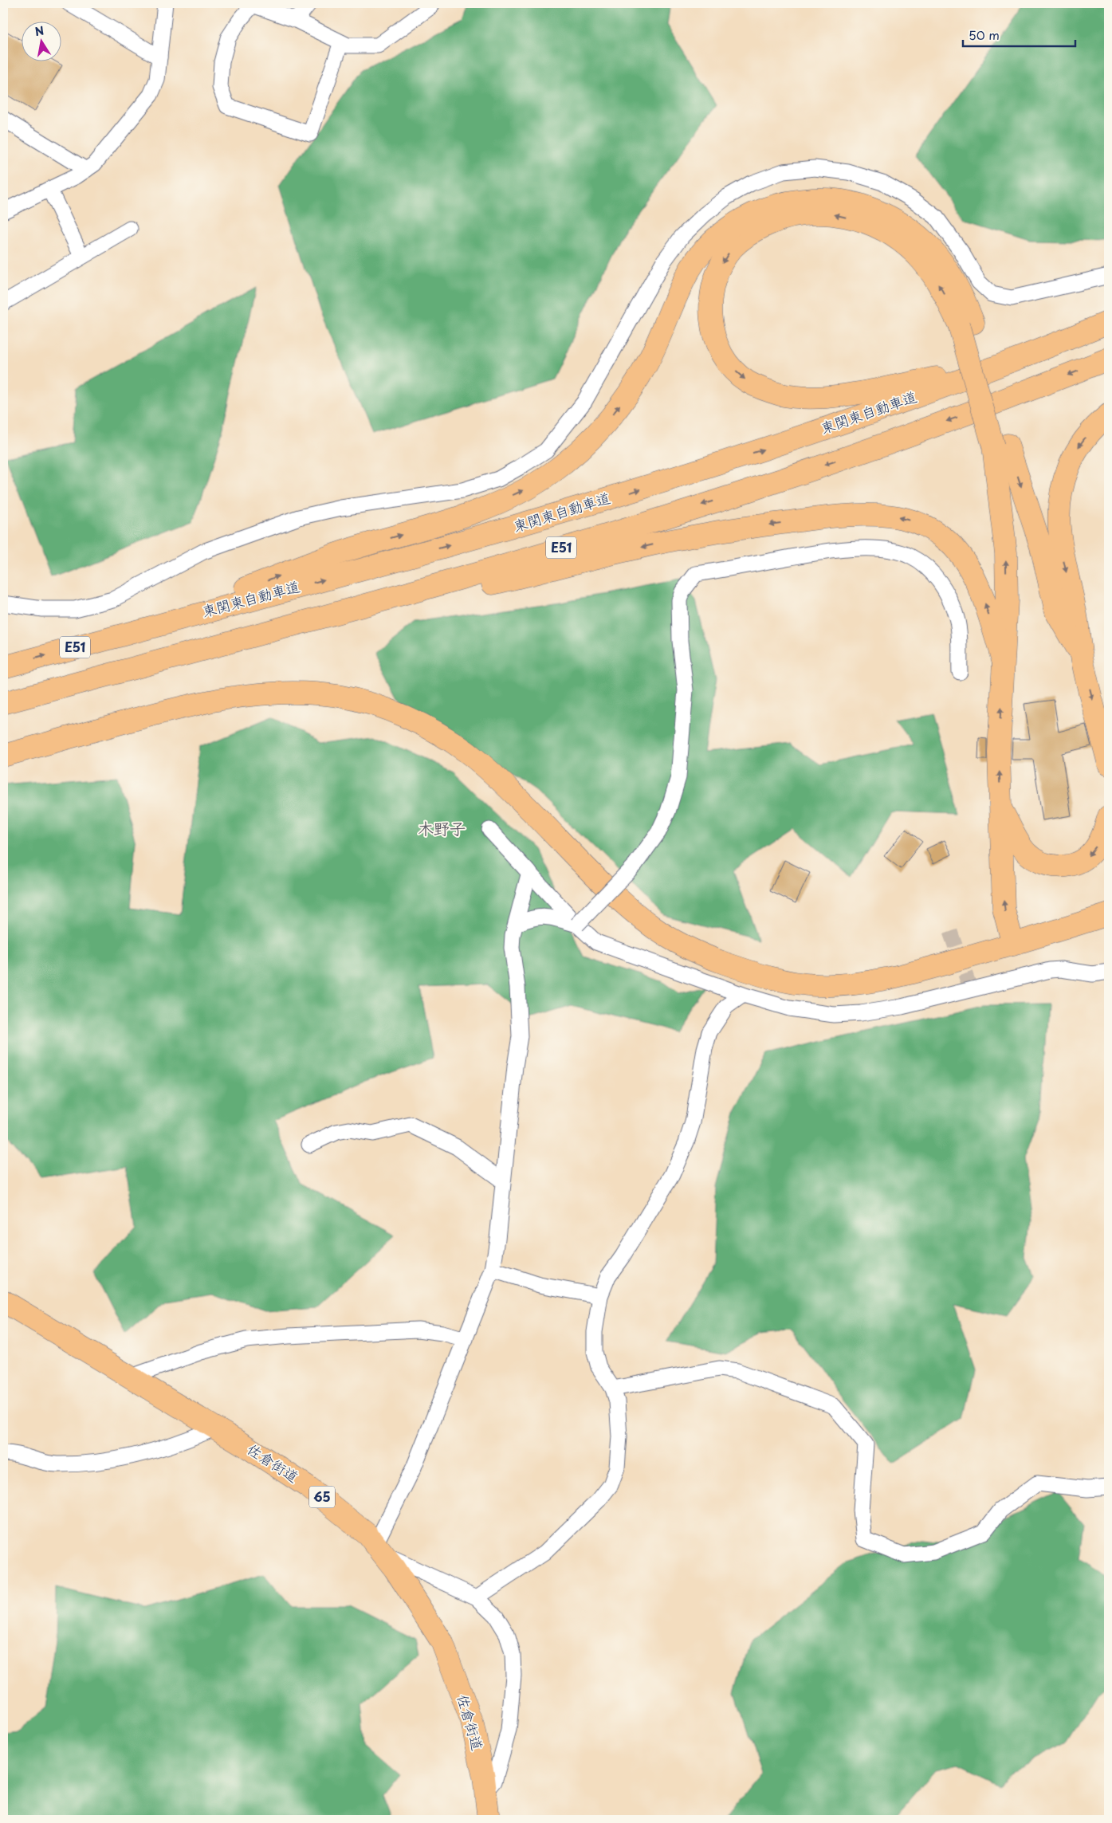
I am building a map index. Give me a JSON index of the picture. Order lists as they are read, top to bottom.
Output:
{
  "streets": {
    "main road": [
      "東関東自動車道",
      "E51",
      "佐倉街道",
      "65"
    ]
  },
  "districts": ["木野子"],
  "scale_bar": "50 m",
  "north": "top"
}
